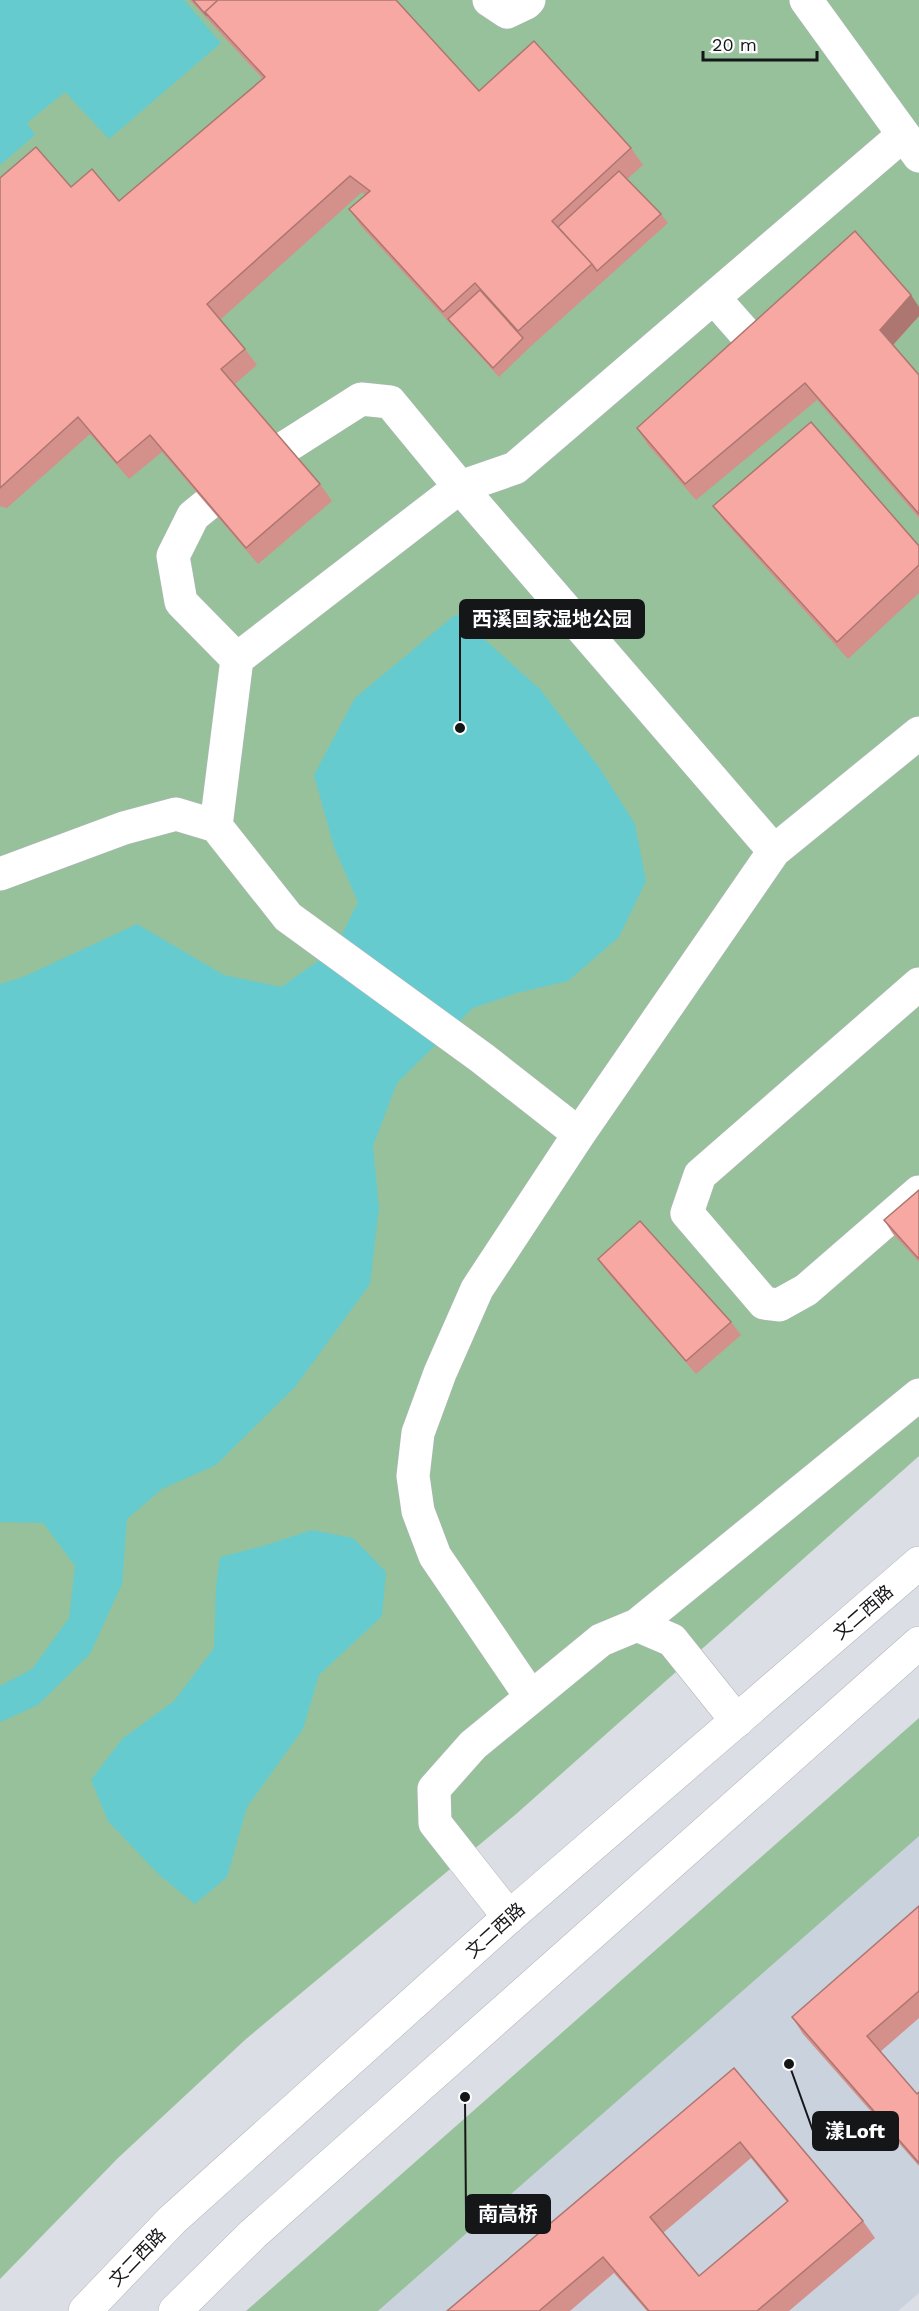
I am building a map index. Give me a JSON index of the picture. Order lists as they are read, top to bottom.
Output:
{
  "streets": {
    "street": ["文二西路"]
  },
  "places": ["西溪国家湿地公园", "漾Loft", "南高桥"],
  "scale_bar": "20 m"
}
